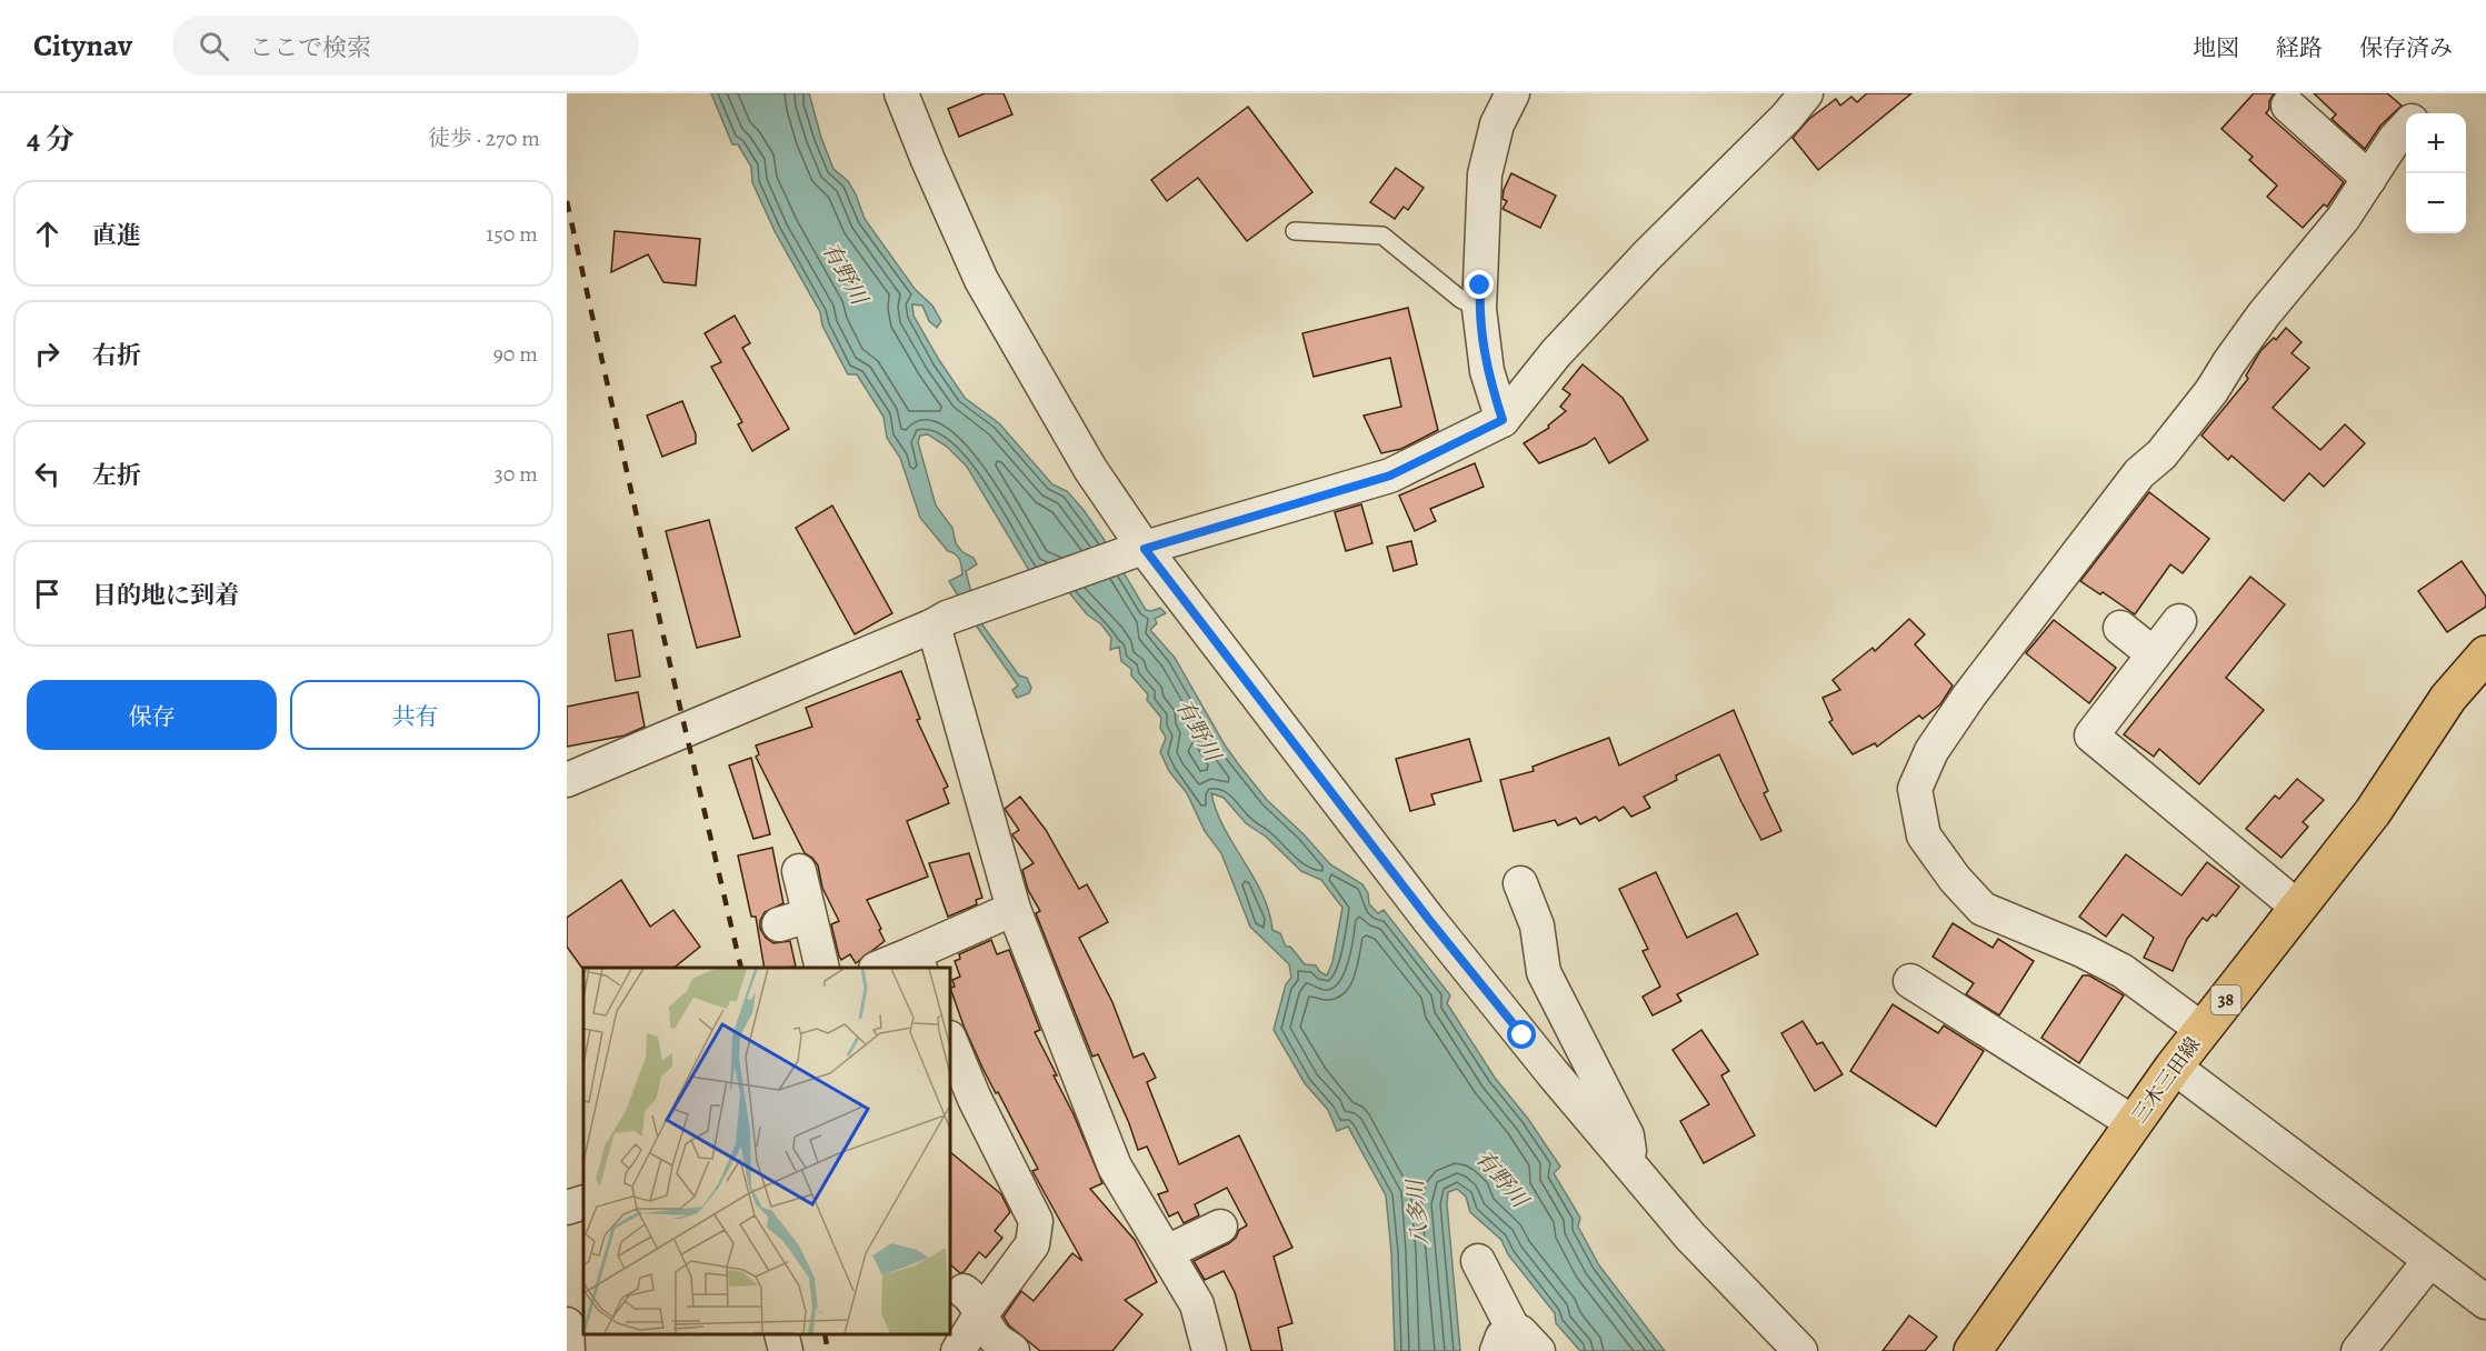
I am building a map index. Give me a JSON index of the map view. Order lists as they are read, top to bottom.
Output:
{
  "streets": {
    "main road": ["38", "三木三田線"]
  },
  "water": ["有野川", "八多川"],
  "page": {
    "header": "Citynav",
    "search": "ここで検索",
    "nav": ["地図", "経路", "保存済み"],
    "heading": ["4 分", "徒歩 · 270 m"],
    "map_buttons": ["+", "−"],
    "list": [
      ["直進", "150 m"],
      ["右折", "90 m"],
      ["左折", "30 m"],
      "目的地に到着"
    ],
    "buttons": ["保存", "共有"]
  }
}
